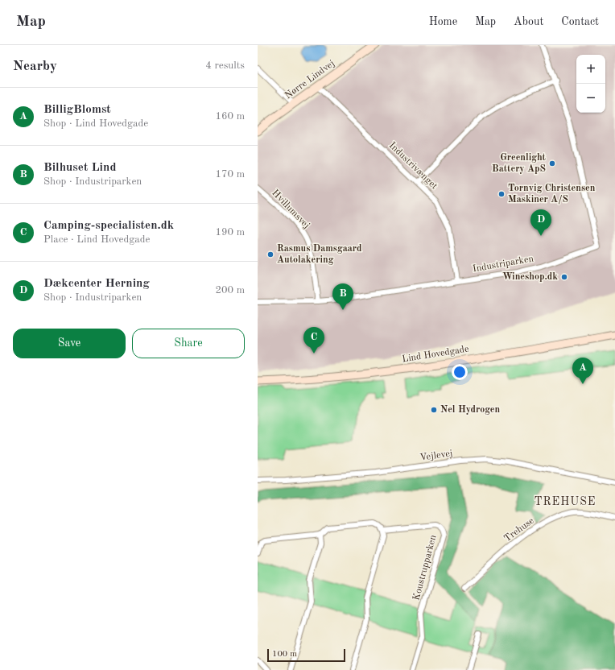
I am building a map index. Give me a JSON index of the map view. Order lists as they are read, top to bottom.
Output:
{
  "streets": {
    "main road": ["Nørre Lindvej", "Lind Hovedgade"],
    "street": [
      "Industrivænget",
      "Hvillumsvej",
      "Industriparken",
      "Vejlevej",
      "Trehuse",
      "Koustrupparken"
    ]
  },
  "crossings": [
    ["Nørre Lindvej", "Industrivænget"],
    ["Industrivænget", "Industriparken"],
    ["Hvillumsvej", "Industriparken"]
  ],
  "districts": ["TREHUSE"],
  "places": [
    "Greenlight Battery ApS",
    "Tornvig Christensen Maskiner A/S",
    "Rasmus Damsgaard Autolakering",
    "Wineshop.dk",
    "Nel Hydrogen"
  ],
  "scale_bar": "100 m",
  "page": {
    "header": "Map",
    "nav": [
      "Home",
      "Map",
      "About",
      "Contact"
    ],
    "heading": ["Nearby", "4 results"],
    "map_buttons": ["+", "−"],
    "list": [
      {
        "mark": "A",
        "name": "BilligBlomst",
        "note": "Shop · Lind Hovedgade",
        "value": "160 m"
      },
      {
        "mark": "B",
        "name": "Bilhuset Lind",
        "note": "Shop · Industriparken",
        "value": "170 m"
      },
      {
        "mark": "C",
        "name": "Camping-specialisten.dk",
        "note": "Place · Lind Hovedgade",
        "value": "190 m"
      },
      {
        "mark": "D",
        "name": "Dækcenter Herning",
        "note": "Shop · Industriparken",
        "value": "200 m"
      }
    ],
    "pins": [
      "D",
      "B",
      "C",
      "A"
    ],
    "buttons": ["Save", "Share"],
    "scale": "100 m"
  }
}
